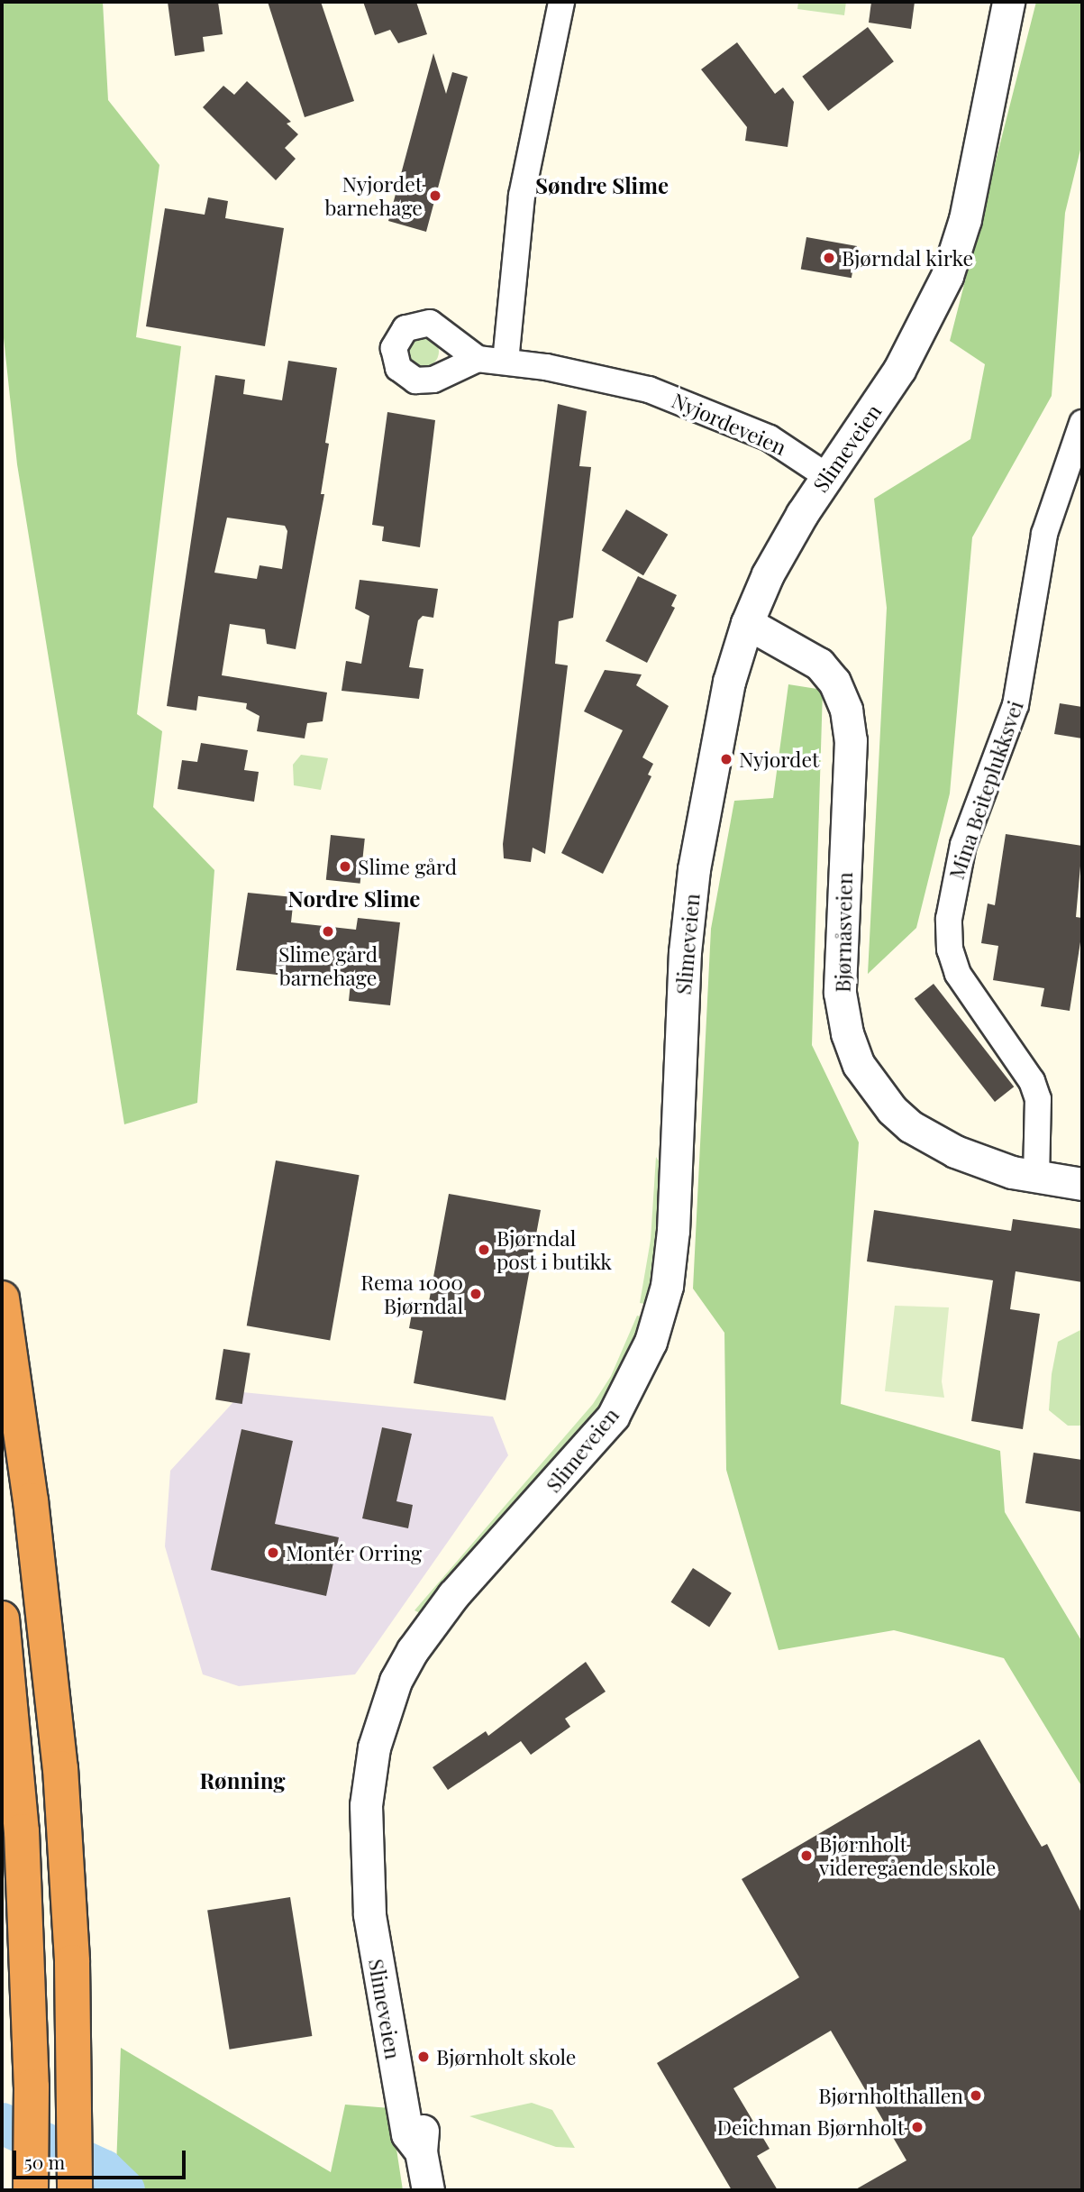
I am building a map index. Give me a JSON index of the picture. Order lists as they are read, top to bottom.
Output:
{
  "streets": {
    "street": [
      "Nyjordeveien",
      "Slimeveien",
      "Mina Beiteplukksvei",
      "Bjørnåsveien"
    ]
  },
  "crossings": [
    ["Nyjordeveien", "Slimeveien"],
    ["Slimeveien", "Bjørnåsveien"],
    ["Mina Beiteplukksvei", "Bjørnåsveien"]
  ],
  "districts": ["Søndre Slime", "Nordre Slime", "Rønning"],
  "places": [
    "Nyjordet barnehage",
    "Bjørndal kirke",
    "Nyjordet",
    "Slime gård",
    "Slime gård barnehage",
    "Bjørndal post i butikk",
    "Rema 1000 Bjørndal",
    "Montér Orring",
    "Bjørnholt videregående skole",
    "Bjørnholt skole",
    "Bjørnholthallen",
    "Deichman Bjørnholt"
  ],
  "scale_bar": "50 m"
}
